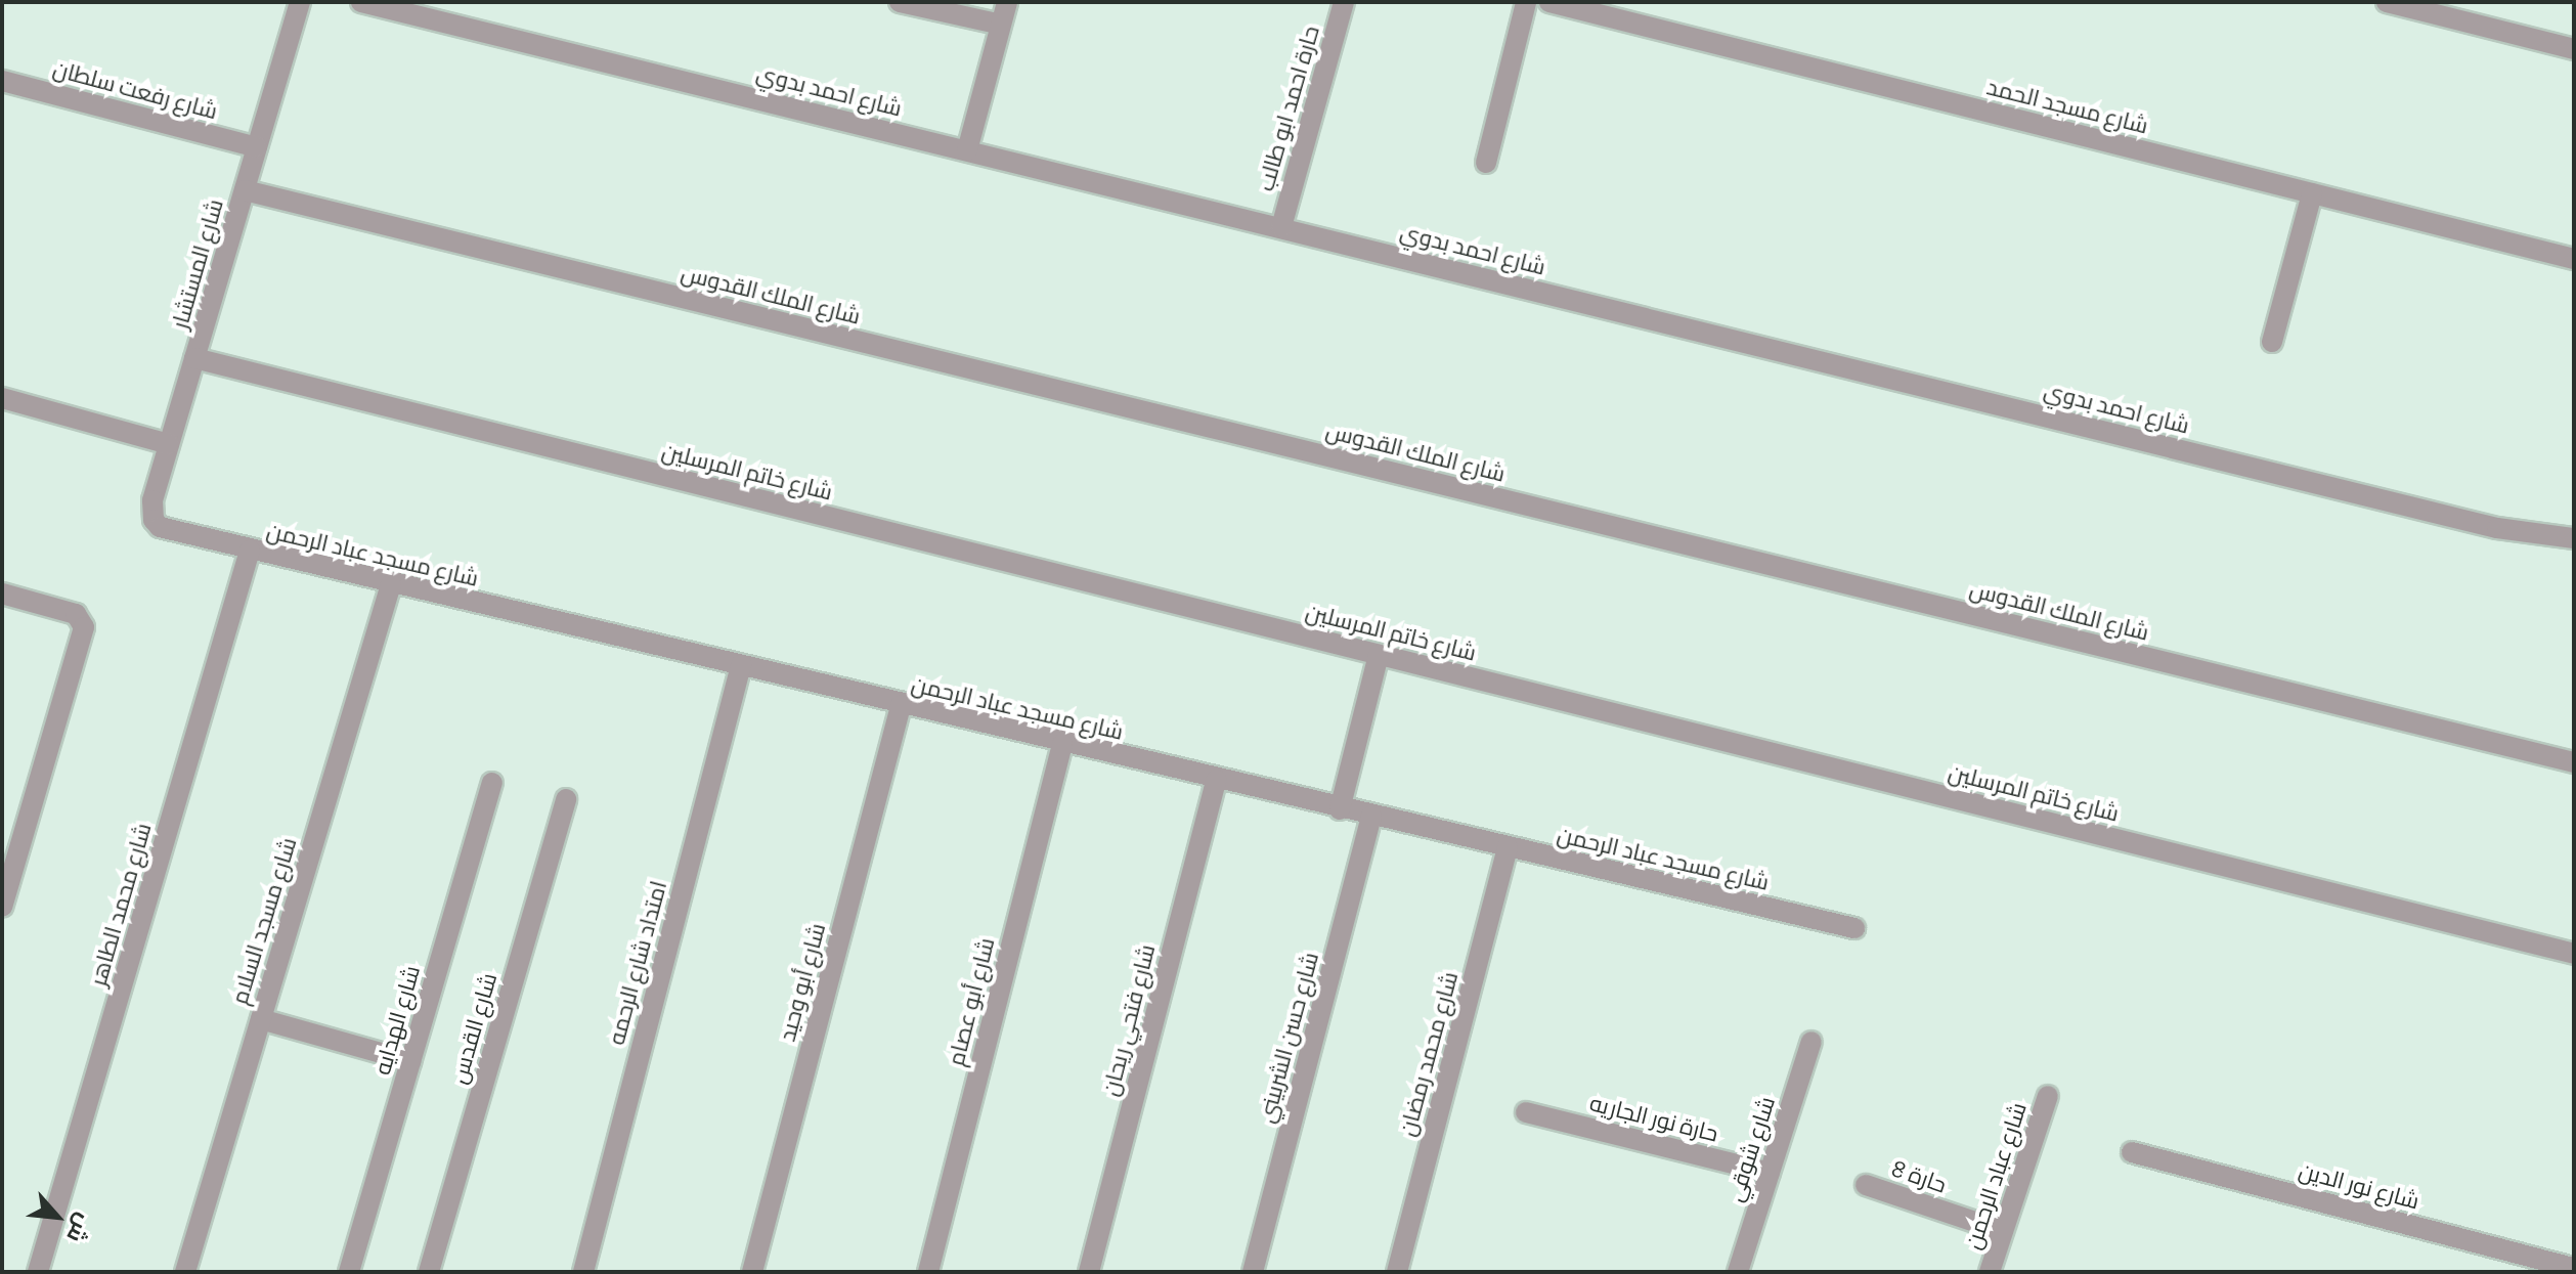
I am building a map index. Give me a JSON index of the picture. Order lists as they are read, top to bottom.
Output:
{
  "streets": {
    "street": [
      "شارع رفعت سلطان",
      "شارع احمد بدوي",
      "شارع مسجد الحمد",
      "حارة احمد ابو طالب",
      "شارع المستشار",
      "شارع الملك القدوس",
      "شارع خاتم المرسلين",
      "شارع مسجد عباد الرحمن",
      "شارع محمد الطاهر",
      "شارع مسجد السلام",
      "امتداد شارع الرحمه",
      "شارع أبو وحيد",
      "شارع أبو عصام",
      "شارع الهدايه",
      "شارع فتحي ريحان",
      "شارع القدس",
      "شارع حسن الشربيني",
      "شارع محمد رمضان",
      "حارة نور الجاريه",
      "شارع شوقي",
      "شارع عباد الرحمن",
      "حارة 8",
      "شارع نور الدين"
    ]
  },
  "crossings": [
    ["شارع رفعت سلطان", "شارع المستشار"],
    ["شارع احمد بدوي", "حارة احمد ابو طالب"],
    ["شارع المستشار", "شارع الملك القدوس"],
    ["شارع المستشار", "شارع خاتم المرسلين"],
    ["شارع المستشار", "شارع مسجد عباد الرحمن"],
    ["شارع مسجد عباد الرحمن", "شارع محمد الطاهر"],
    ["شارع مسجد عباد الرحمن", "شارع مسجد السلام"],
    ["شارع مسجد عباد الرحمن", "امتداد شارع الرحمه"],
    ["شارع مسجد عباد الرحمن", "شارع أبو وحيد"],
    ["شارع مسجد عباد الرحمن", "شارع أبو عصام"],
    ["شارع مسجد عباد الرحمن", "شارع فتحي ريحان"],
    ["شارع مسجد عباد الرحمن", "شارع حسن الشربيني"],
    ["شارع مسجد عباد الرحمن", "شارع محمد رمضان"],
    ["حارة نور الجاريه", "شارع شوقي"],
    ["شارع عباد الرحمن", "حارة 8"]
  ],
  "north": "bottom right"
}
